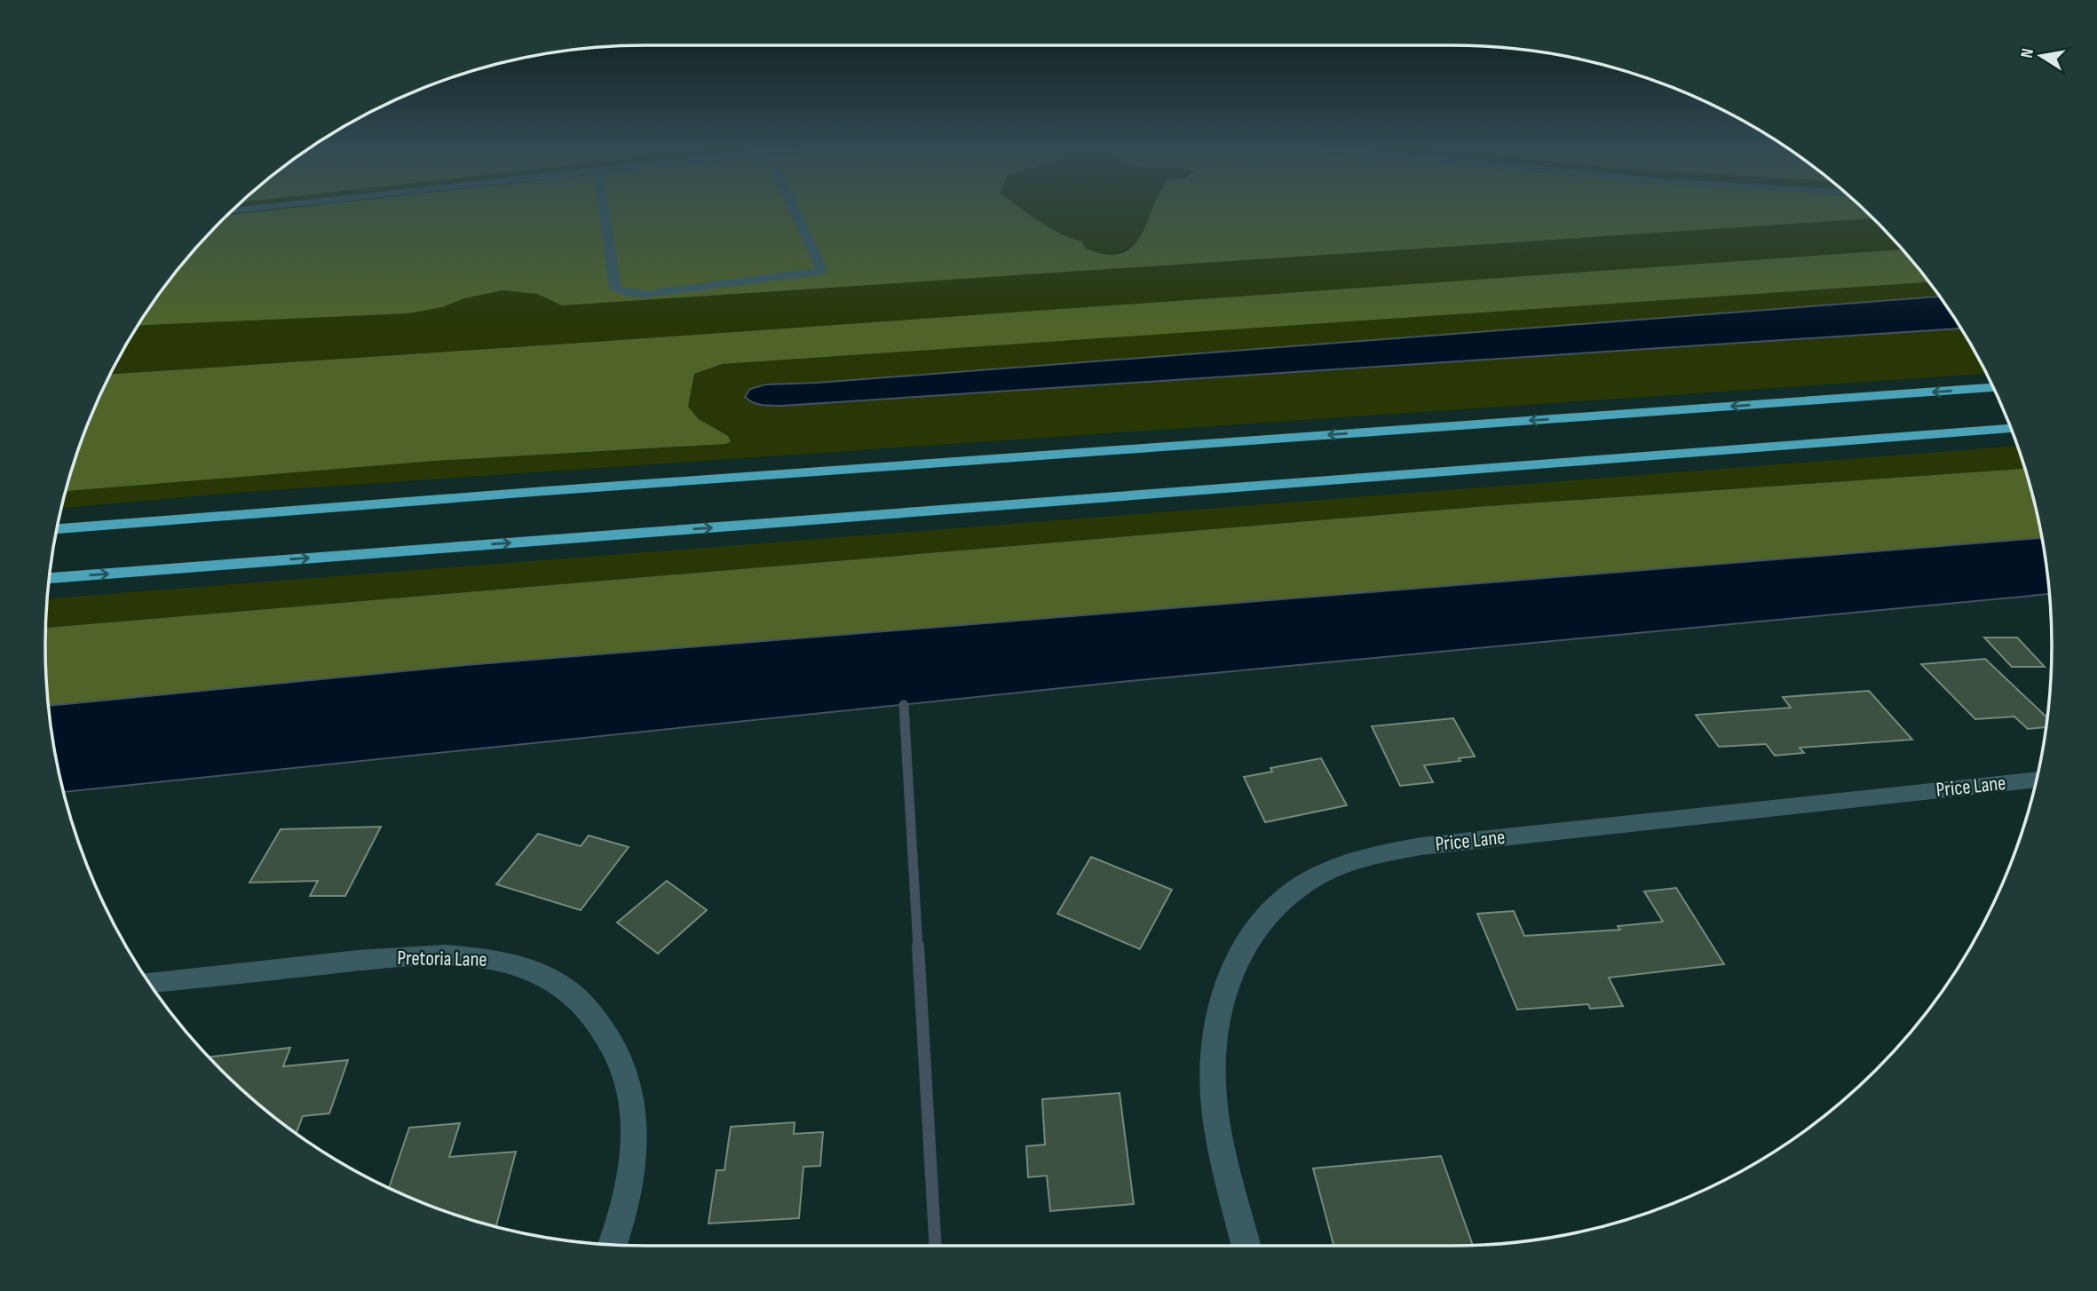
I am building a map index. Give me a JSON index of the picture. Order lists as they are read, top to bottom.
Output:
{
  "streets": {
    "street": ["Price Lane", "Pretoria Lane"]
  },
  "north": "left"
}
